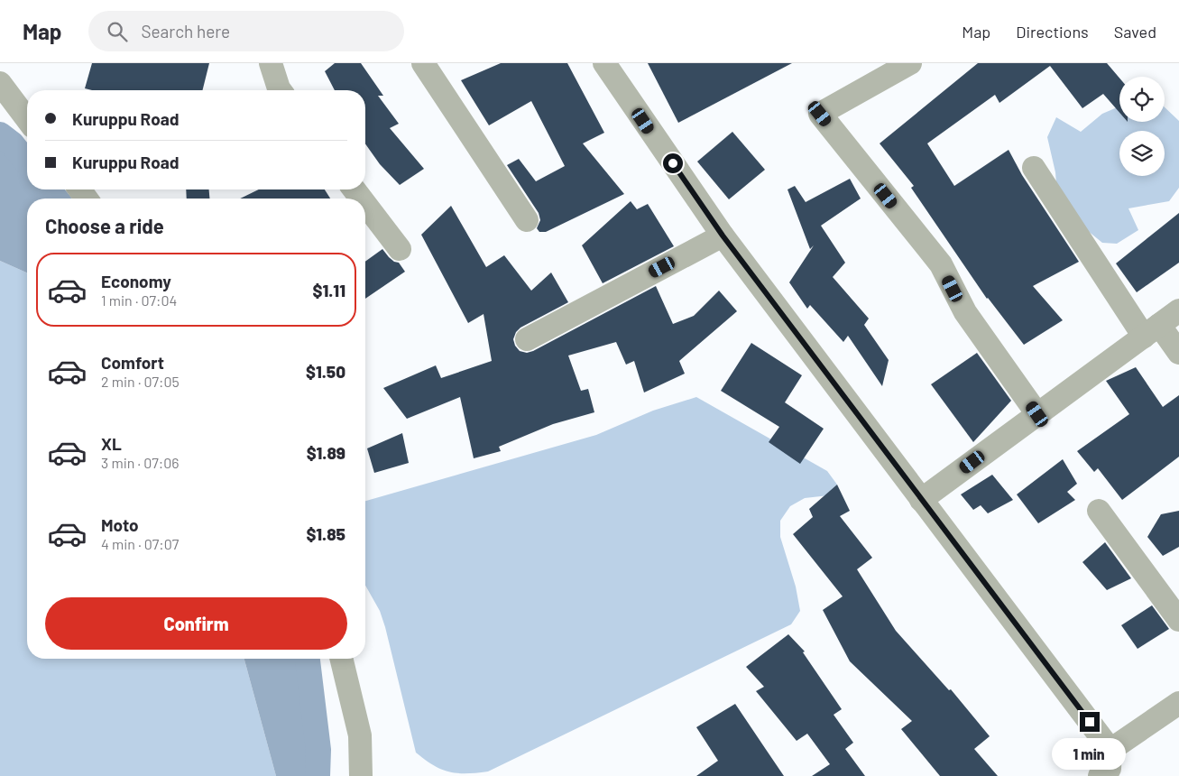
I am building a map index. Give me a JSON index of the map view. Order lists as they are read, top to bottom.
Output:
{
  "page": {
    "header": "Map",
    "search": "Search here",
    "nav": ["Map", "Directions", "Saved"],
    "banner": ["Kuruppu Road", "Kuruppu Road"],
    "heading": "Choose a ride",
    "list": [
      {
        "name": "Economy",
        "note": "1 min · 07:04",
        "value": "$1.11"
      },
      {
        "name": "Comfort",
        "note": "2 min · 07:05",
        "value": "$1.50"
      },
      {
        "name": "XL",
        "note": "3 min · 07:06",
        "value": "$1.89"
      },
      {
        "name": "Moto",
        "note": "4 min · 07:07",
        "value": "$1.85"
      }
    ],
    "buttons": "Confirm",
    "bubble": "1 min"
  }
}
